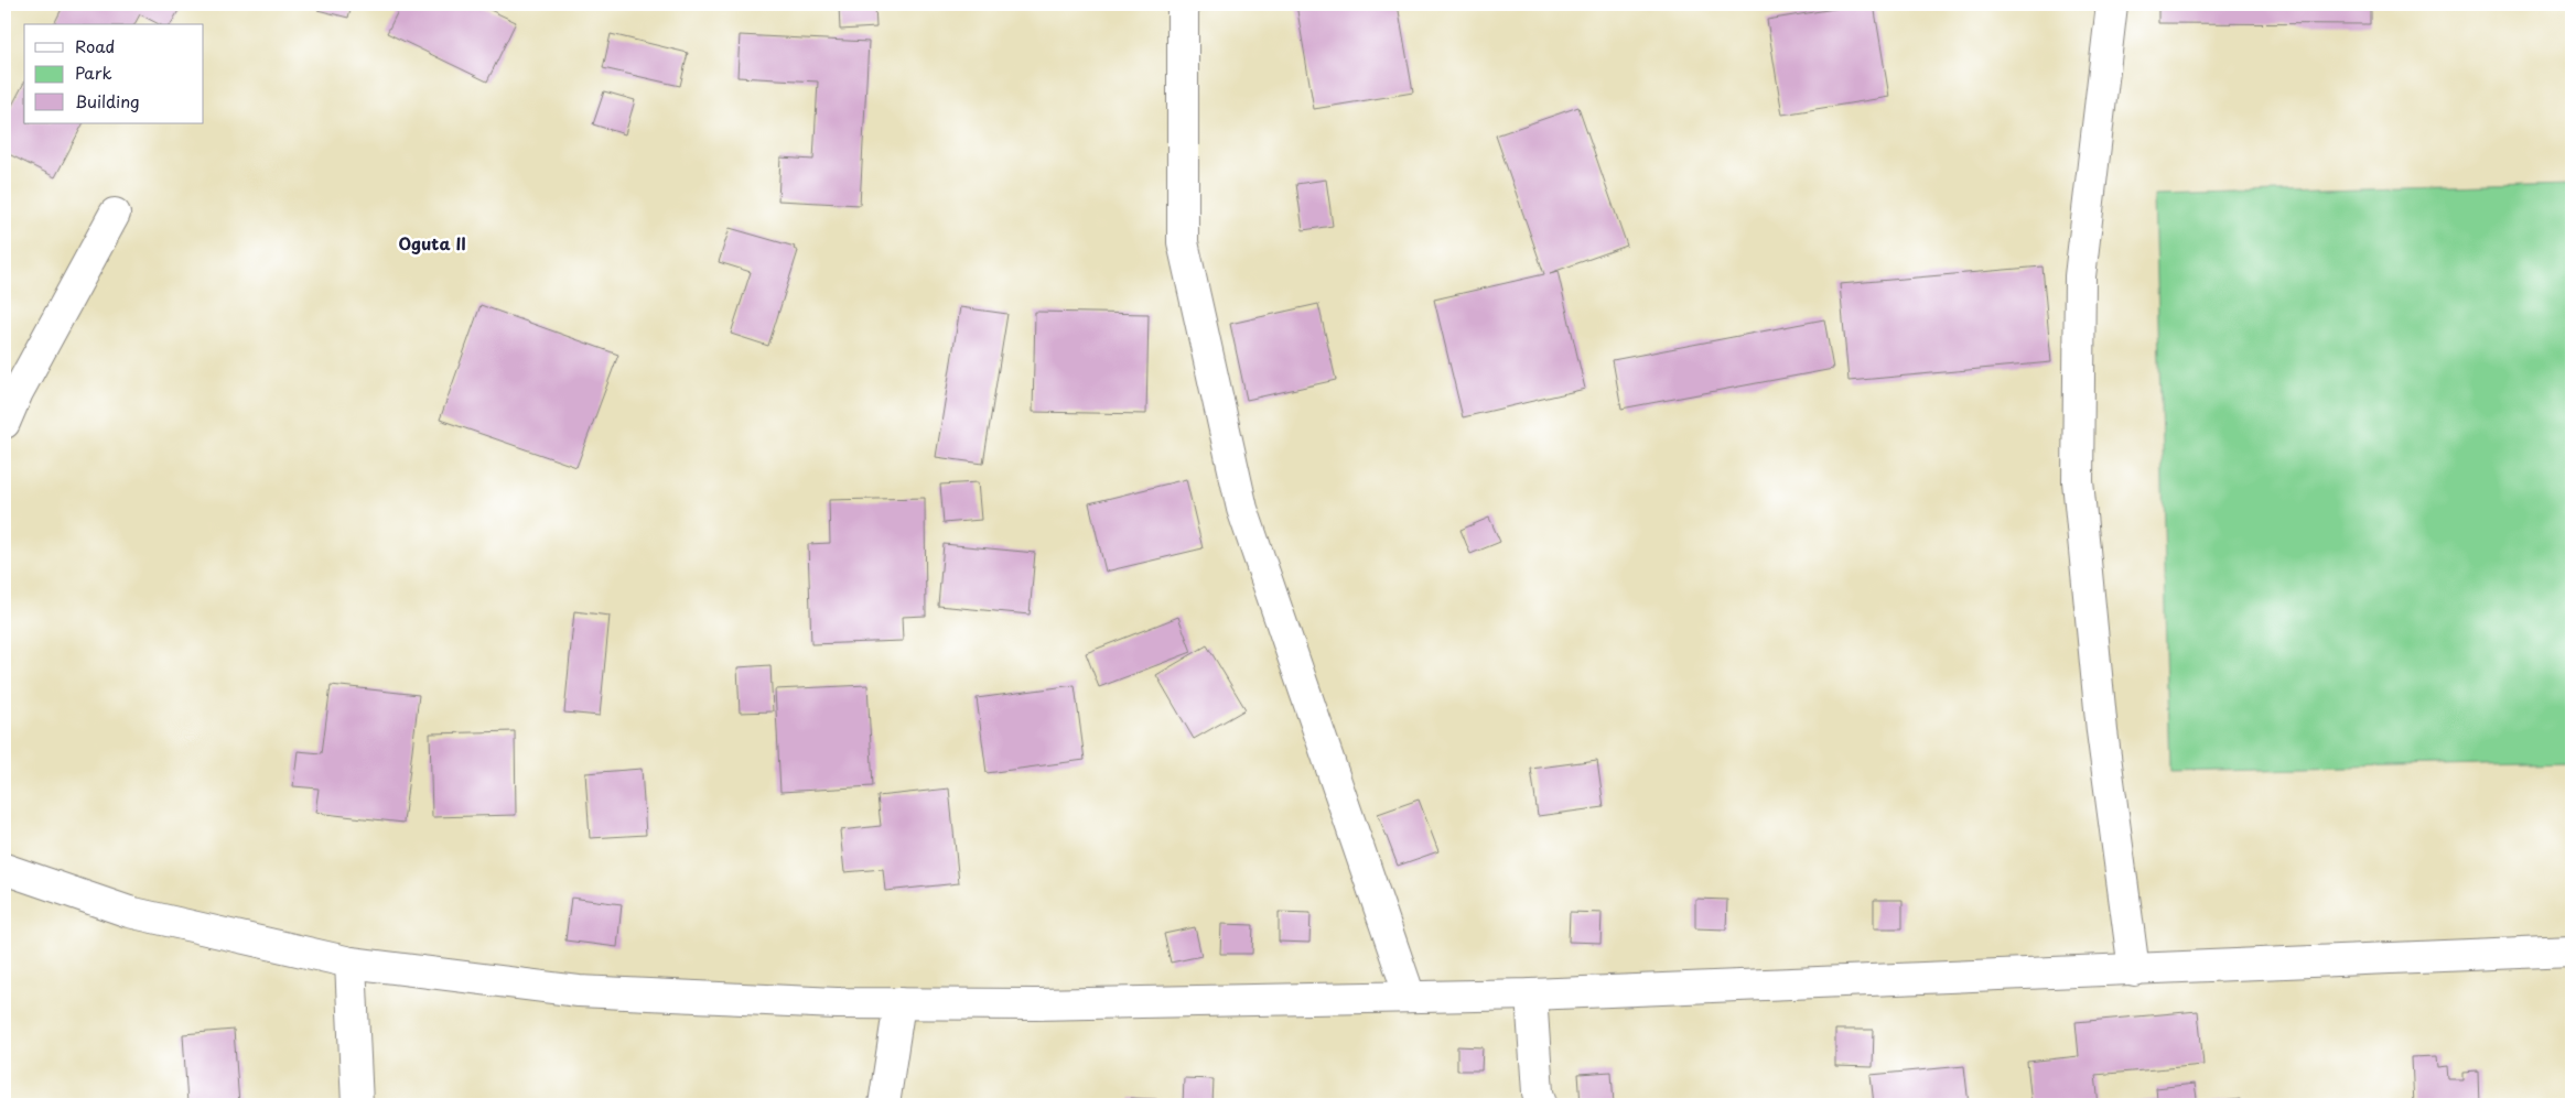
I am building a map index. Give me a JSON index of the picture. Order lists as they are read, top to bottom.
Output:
{
  "districts": ["Oguta II"],
  "legend": ["Road", "Park", "Building"]
}
